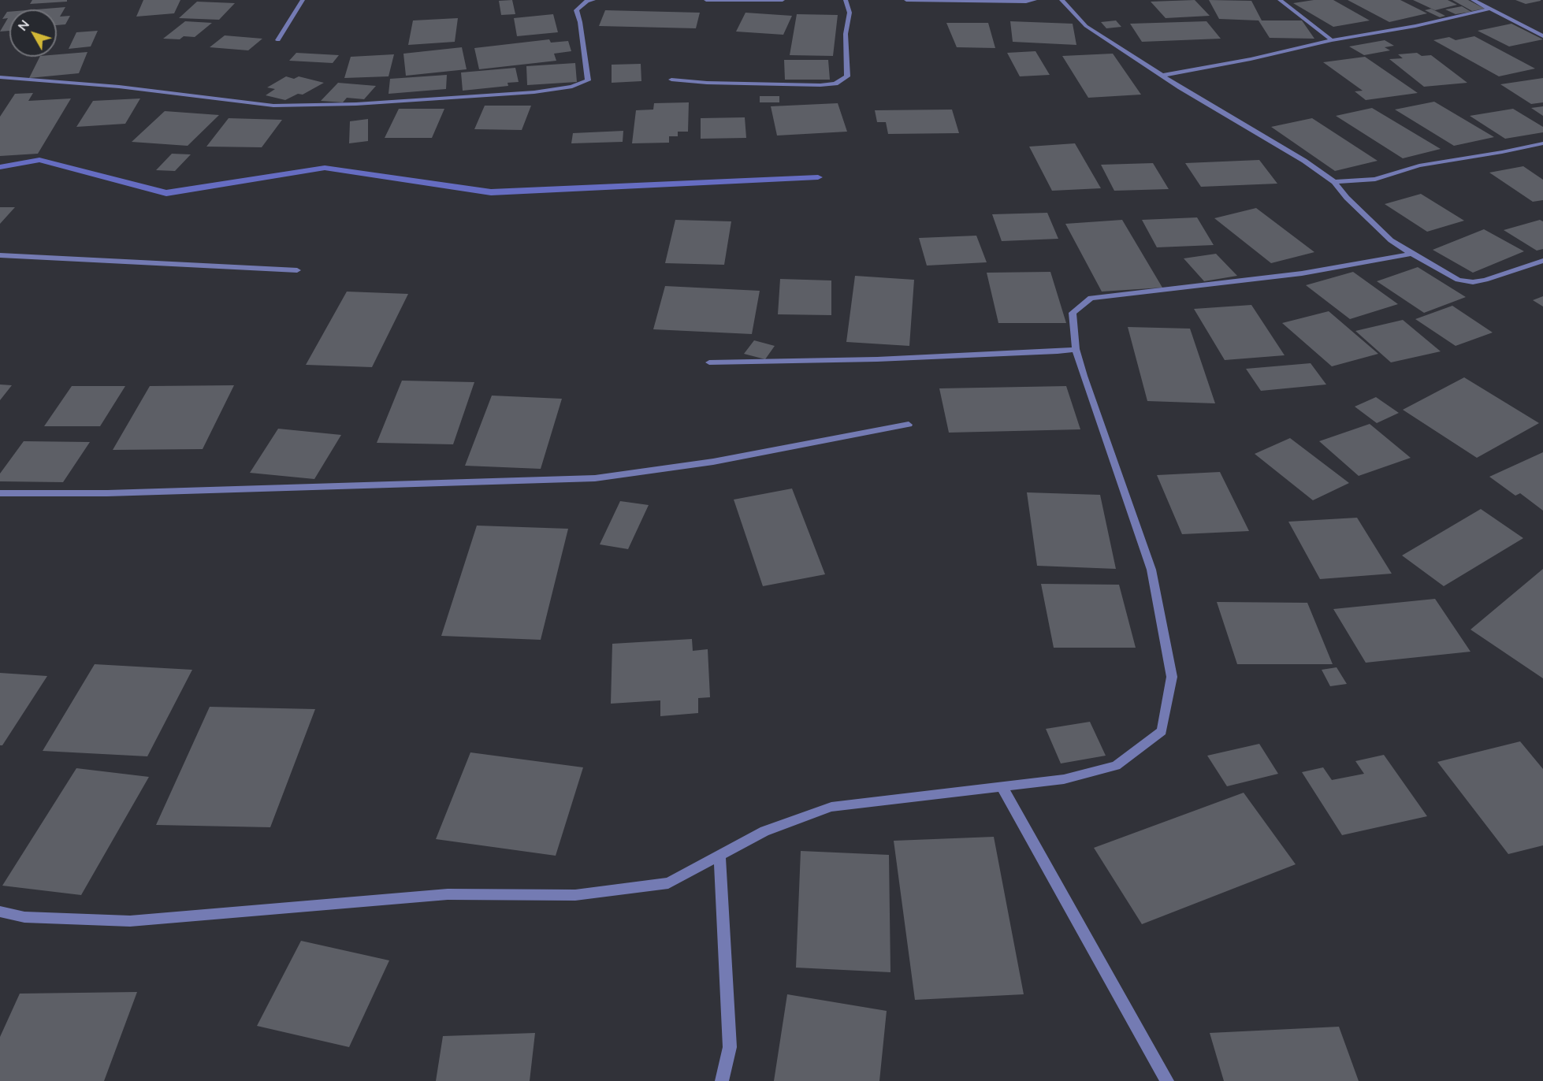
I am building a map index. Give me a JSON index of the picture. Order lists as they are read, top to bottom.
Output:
{
  "north": "top left"
}
